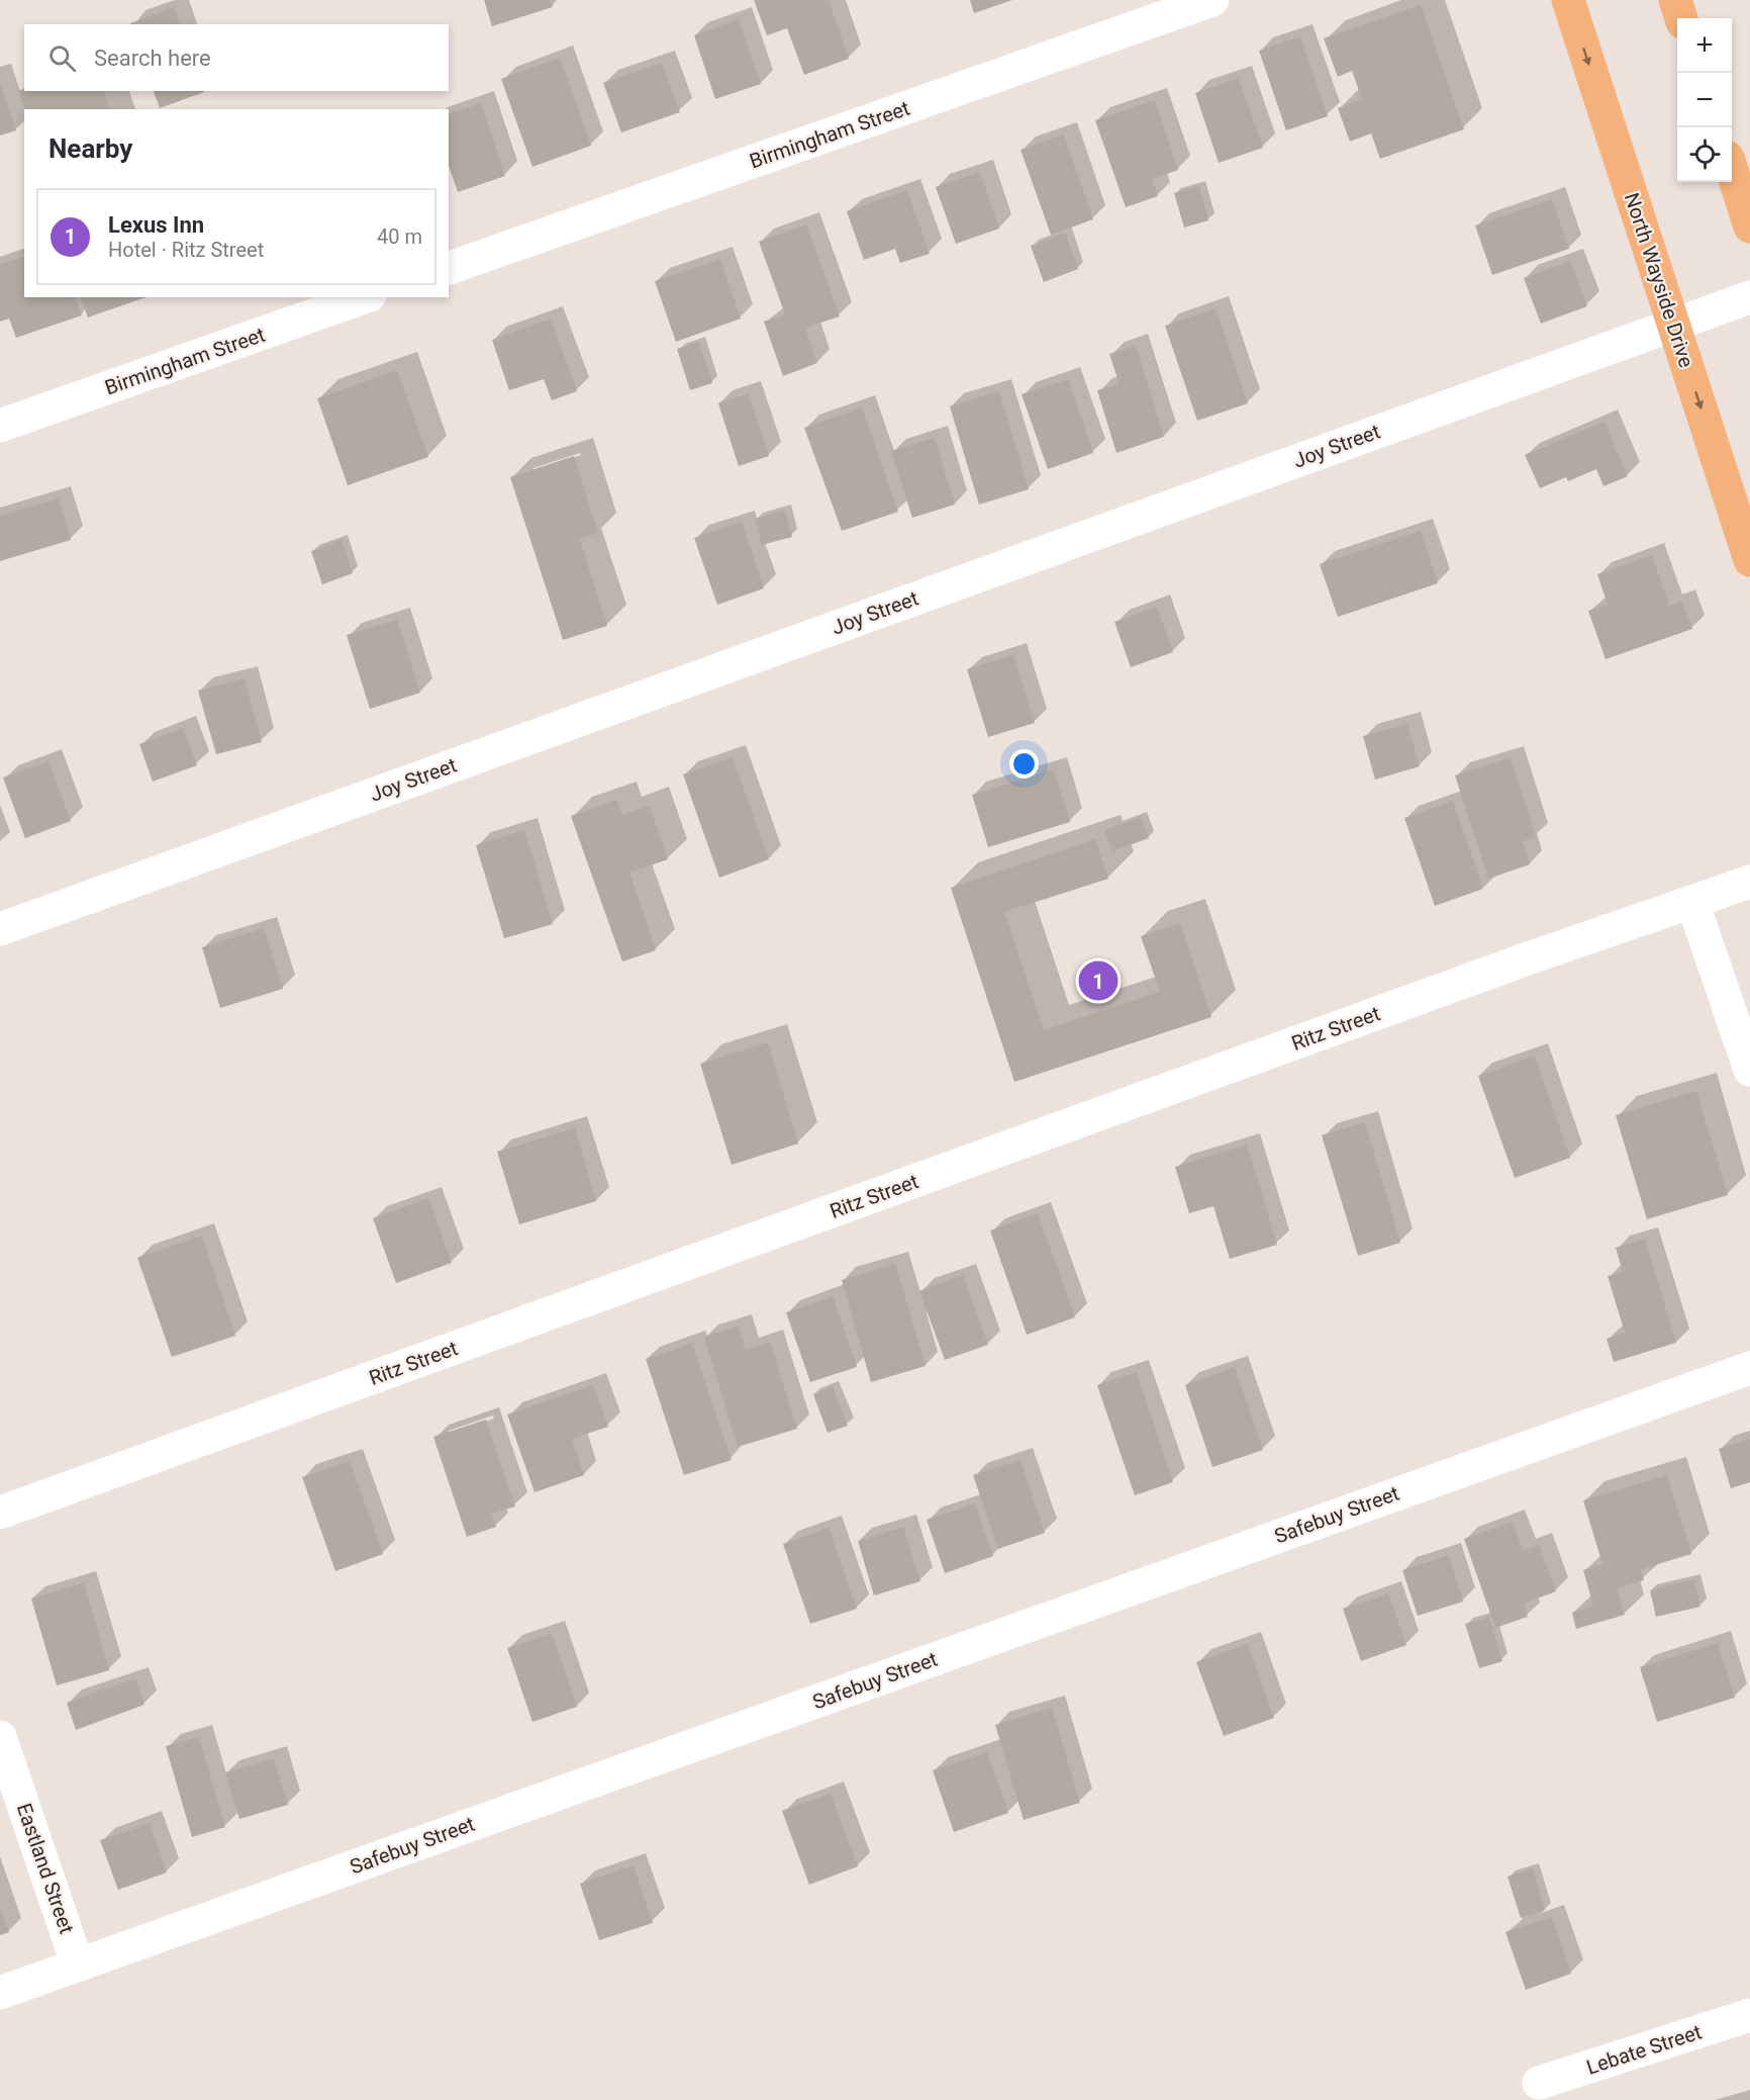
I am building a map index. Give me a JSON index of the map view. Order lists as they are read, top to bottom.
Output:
{
  "streets": {
    "main road": ["North Wayside Drive"],
    "street": [
      "Birmingham Street",
      "Joy Street",
      "Ritz Street",
      "Safebuy Street",
      "Eastland Street",
      "Lebate Street"
    ]
  },
  "crossings": [
    ["North Wayside Drive", "Joy Street"],
    ["Safebuy Street", "Eastland Street"]
  ],
  "one_way": ["North Wayside Drive"],
  "page": {
    "map_buttons": ["+", "−"],
    "search": "Search here",
    "heading": "Nearby",
    "list": [
      {
        "mark": "1",
        "name": "Lexus Inn",
        "note": "Hotel · Ritz Street",
        "value": "40 m"
      }
    ],
    "pins": "1"
  }
}
